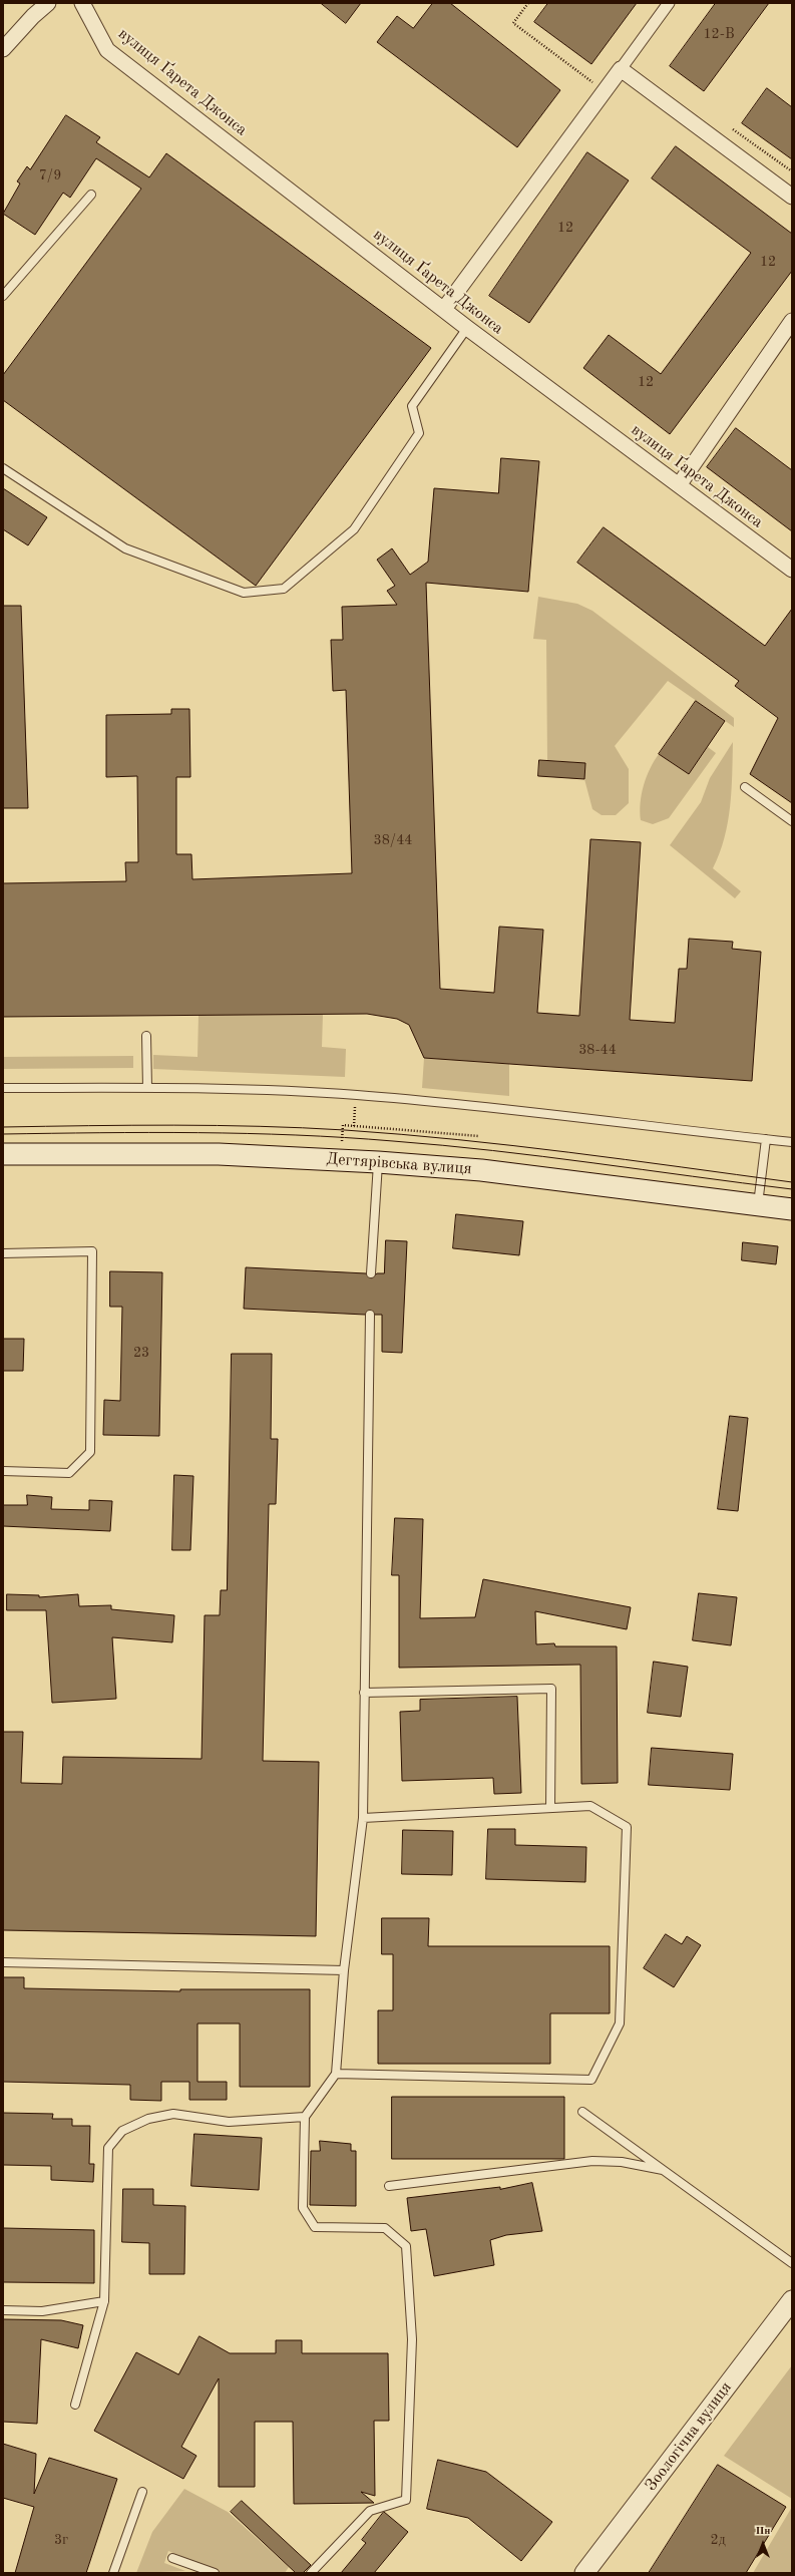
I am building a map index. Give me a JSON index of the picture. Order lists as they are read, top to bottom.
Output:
{
  "streets": {
    "main road": ["Дегтярівська вулиця"],
    "street": ["вулиця Ґарета Джонса", "Зоологічна вулиця"]
  },
  "house_numbers": [
    "12-В",
    "7/9",
    "12",
    "12",
    "12",
    "38/44",
    "38-44",
    "23",
    "3г",
    "2д"
  ],
  "north": "top"
}
